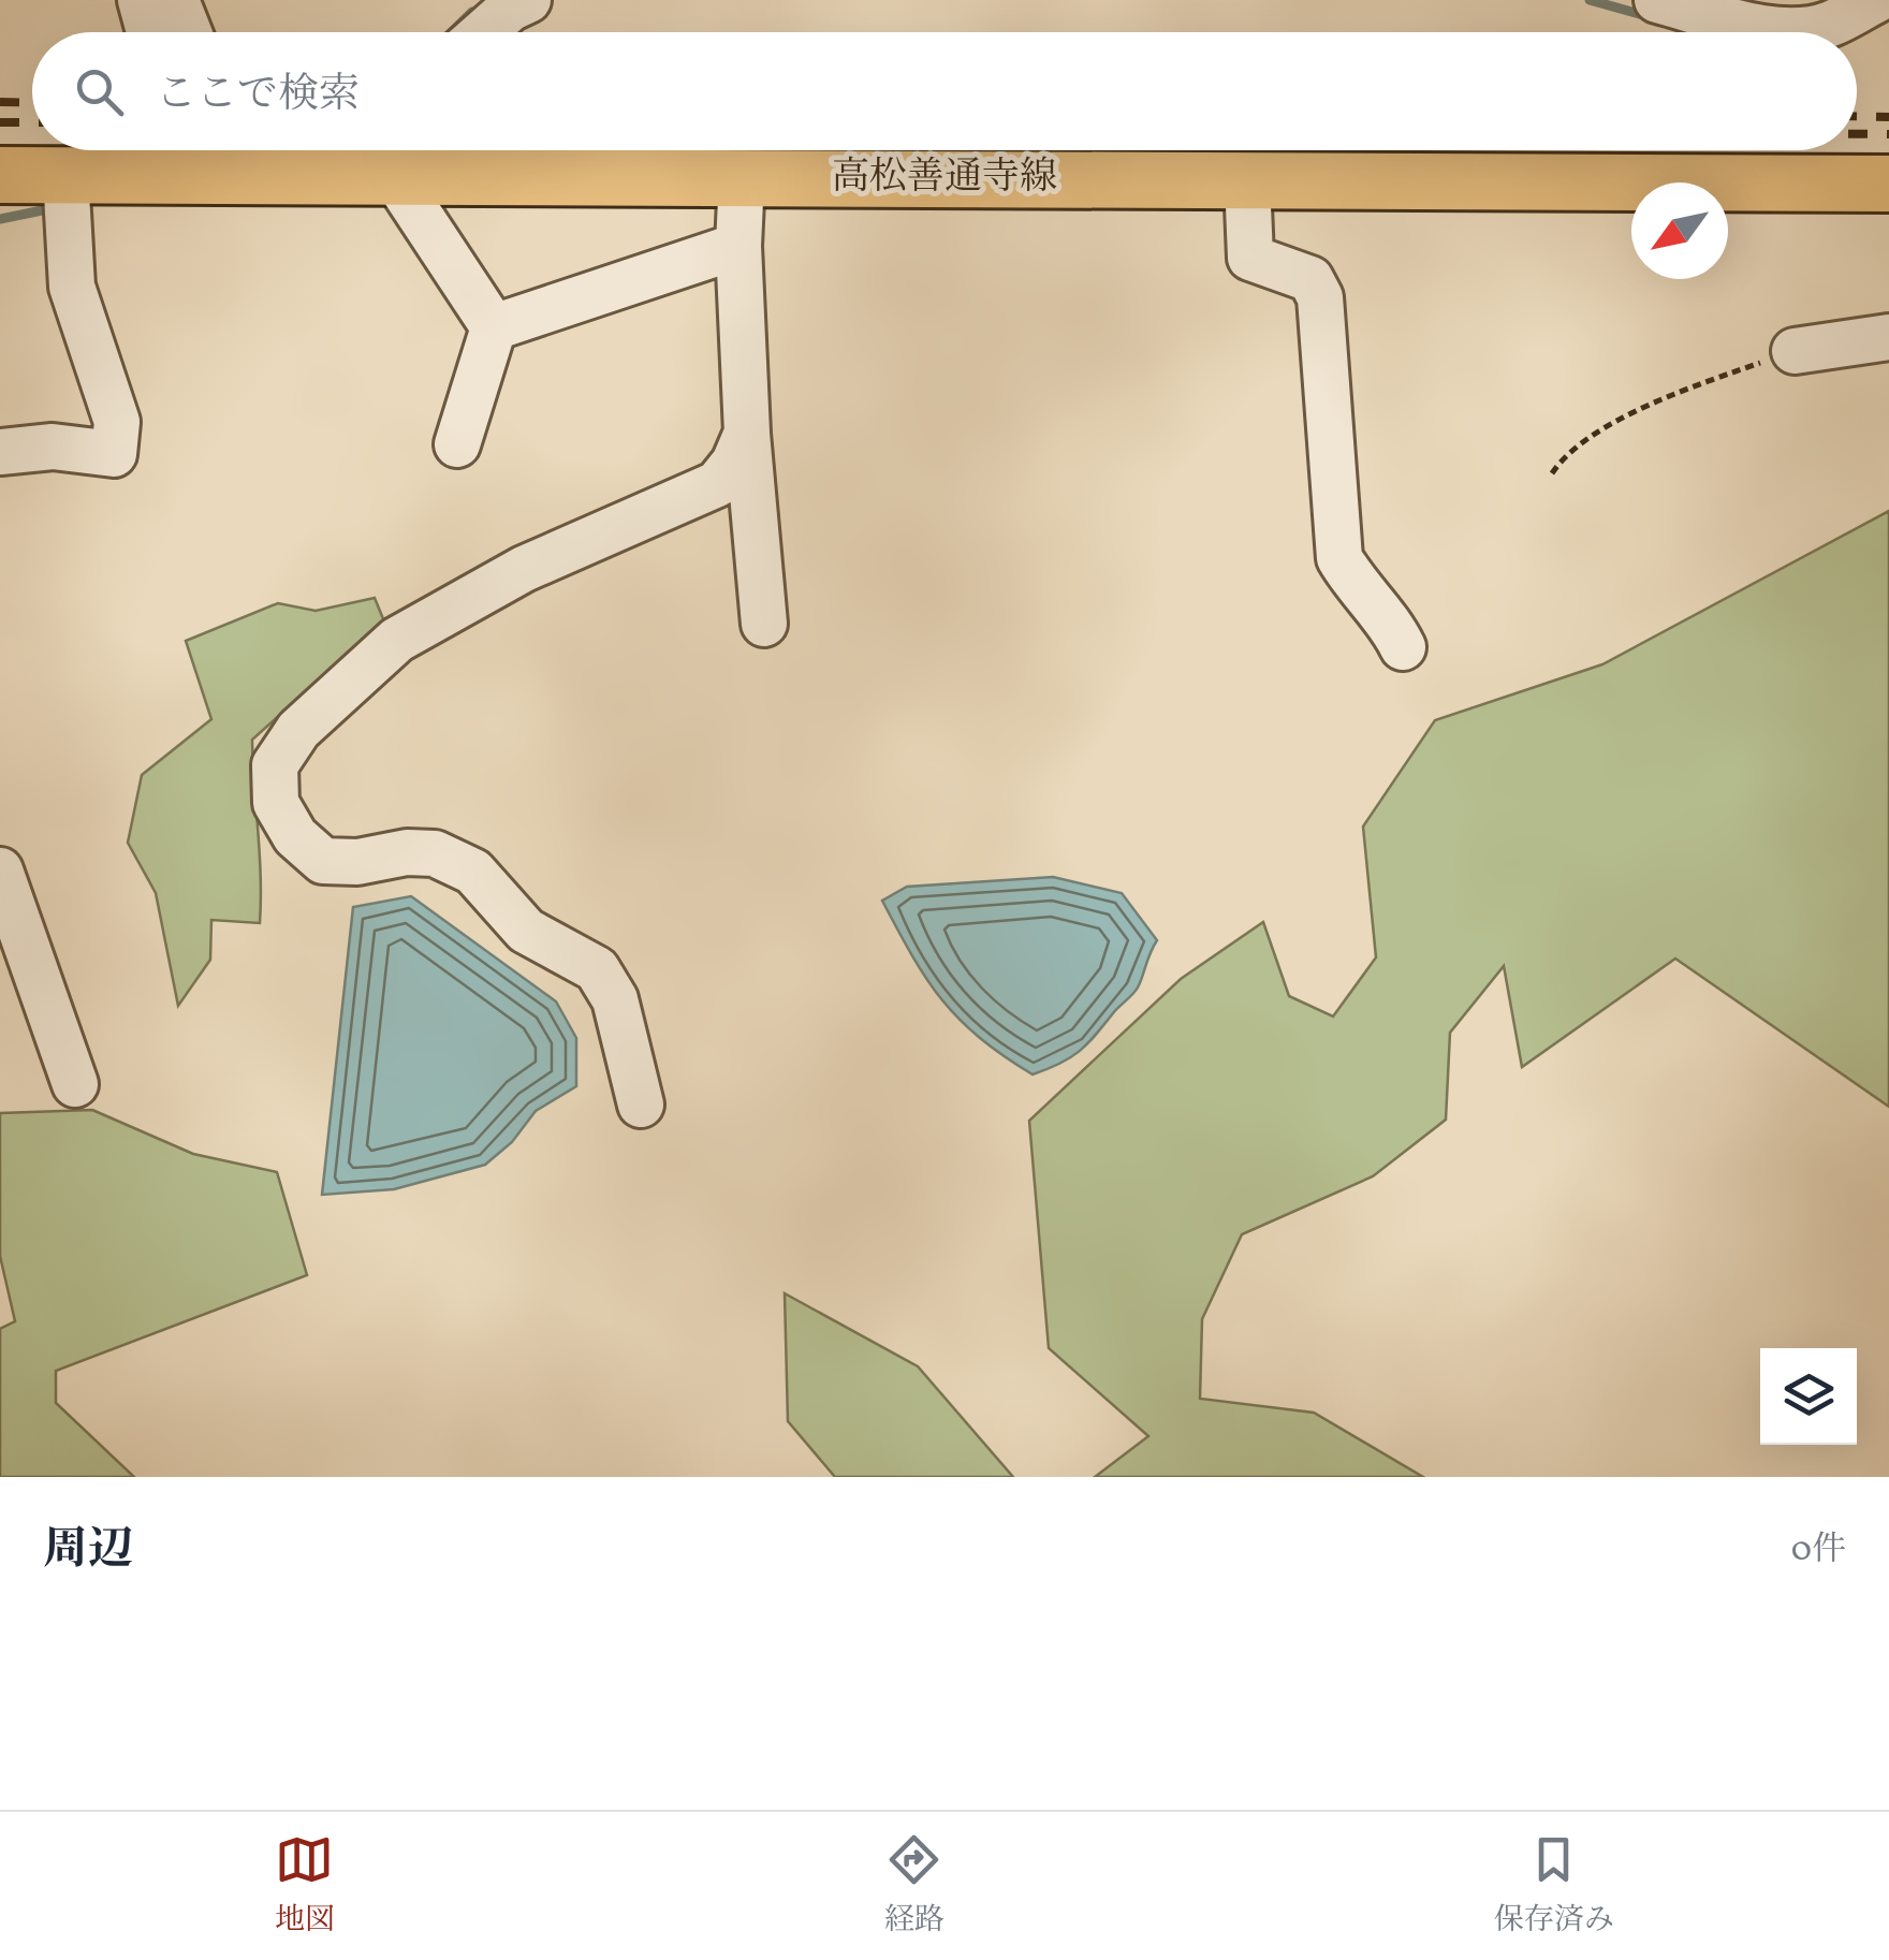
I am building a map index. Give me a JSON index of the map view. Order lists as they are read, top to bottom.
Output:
{
  "streets": {
    "main road": ["高松善通寺線"]
  },
  "north": "bottom left",
  "page": {
    "search": "ここで検索",
    "heading": ["周辺", "0件"],
    "nav": ["地図", "経路", "保存済み"]
  }
}
